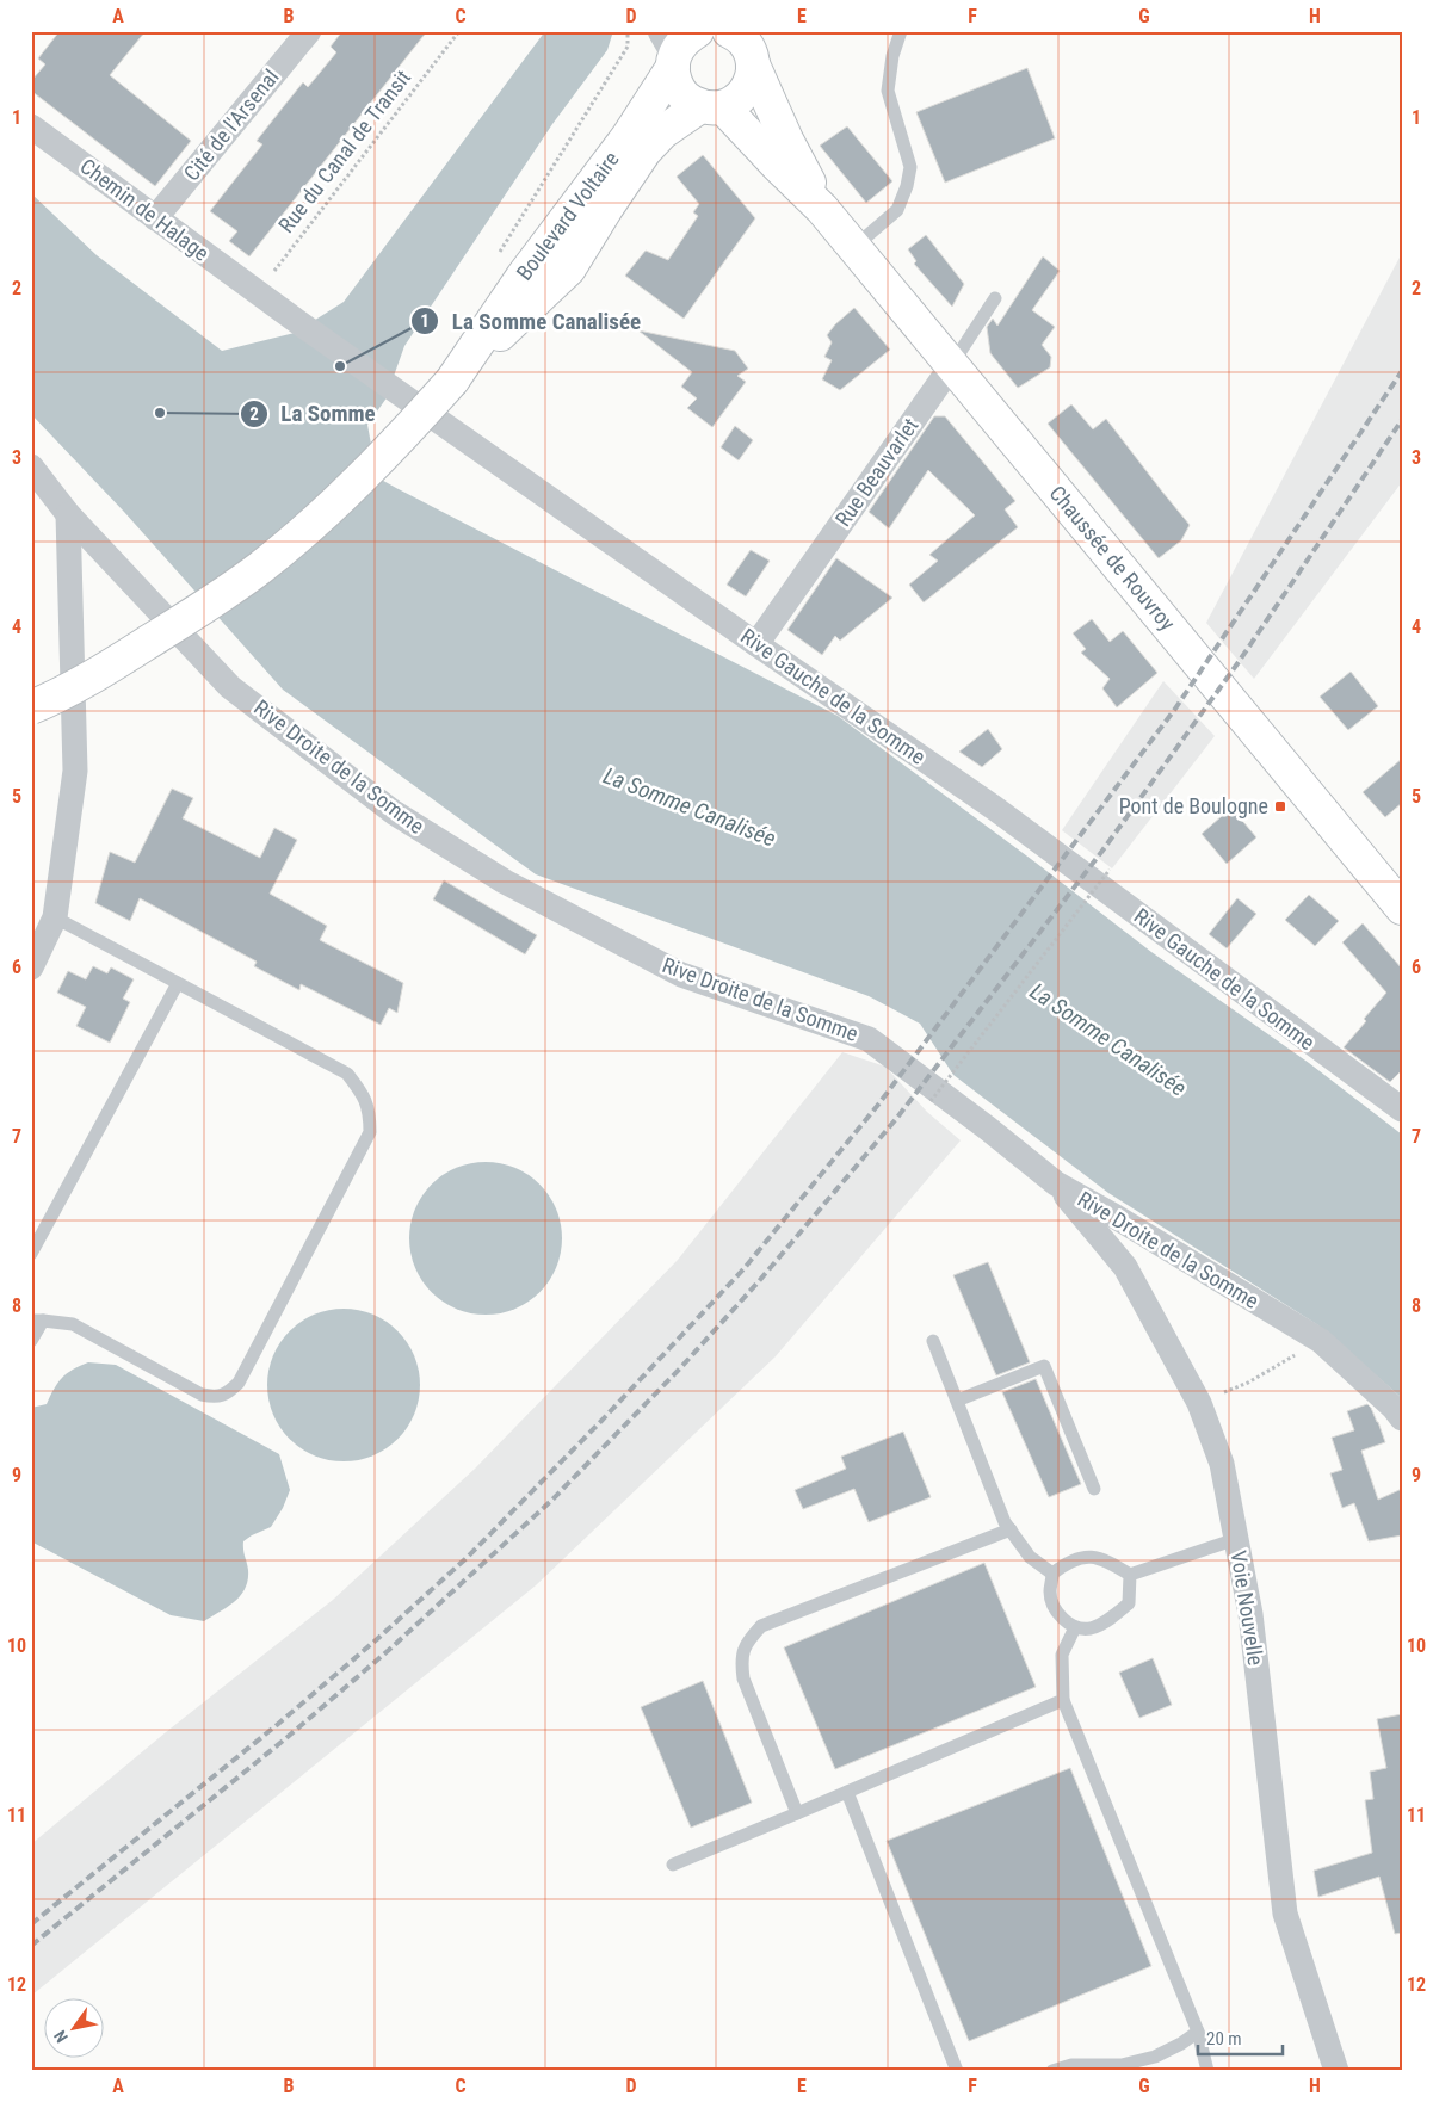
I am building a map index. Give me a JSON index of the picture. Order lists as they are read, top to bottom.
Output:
{
  "streets": {
    "main road": ["Boulevard Voltaire", "Chaussée de Rouvroy"],
    "street": [
      "Cité de l'Arsenal",
      "Chemin de Halage",
      "Rue Beauvarlet",
      "Rive Gauche de la Somme",
      "Rive Droite de la Somme",
      "Voie Nouvelle"
    ],
    "path": ["Rue du Canal de Transit"]
  },
  "crossings": [
    ["Cité de l'Arsenal", "Chemin de Halage"],
    ["Rue du Canal de Transit", "Chemin de Halage"],
    ["Rue du Canal de Transit", "Rive Gauche de la Somme"],
    ["Chemin de Halage", "Rive Gauche de la Somme"],
    ["Boulevard Voltaire", "Chaussée de Rouvroy"],
    ["Rue Beauvarlet", "Chaussée de Rouvroy"],
    ["Rue Beauvarlet", "Rive Gauche de la Somme"],
    ["Rive Droite de la Somme", "Voie Nouvelle"]
  ],
  "water": ["La Somme Canalisée"],
  "places": {
    "other": ["La Somme Canalisée", "La Somme"],
    "transit": ["Pont de Boulogne"]
  },
  "scale_bar": "20 m",
  "north": "bottom left",
  "grid": {
    "columns": [
      "A",
      "B",
      "C",
      "D",
      "E",
      "F",
      "G",
      "H"
    ],
    "rows": [
      "1",
      "2",
      "3",
      "4",
      "5",
      "6",
      "7",
      "8",
      "9",
      "10",
      "11",
      "12"
    ]
  }
}
